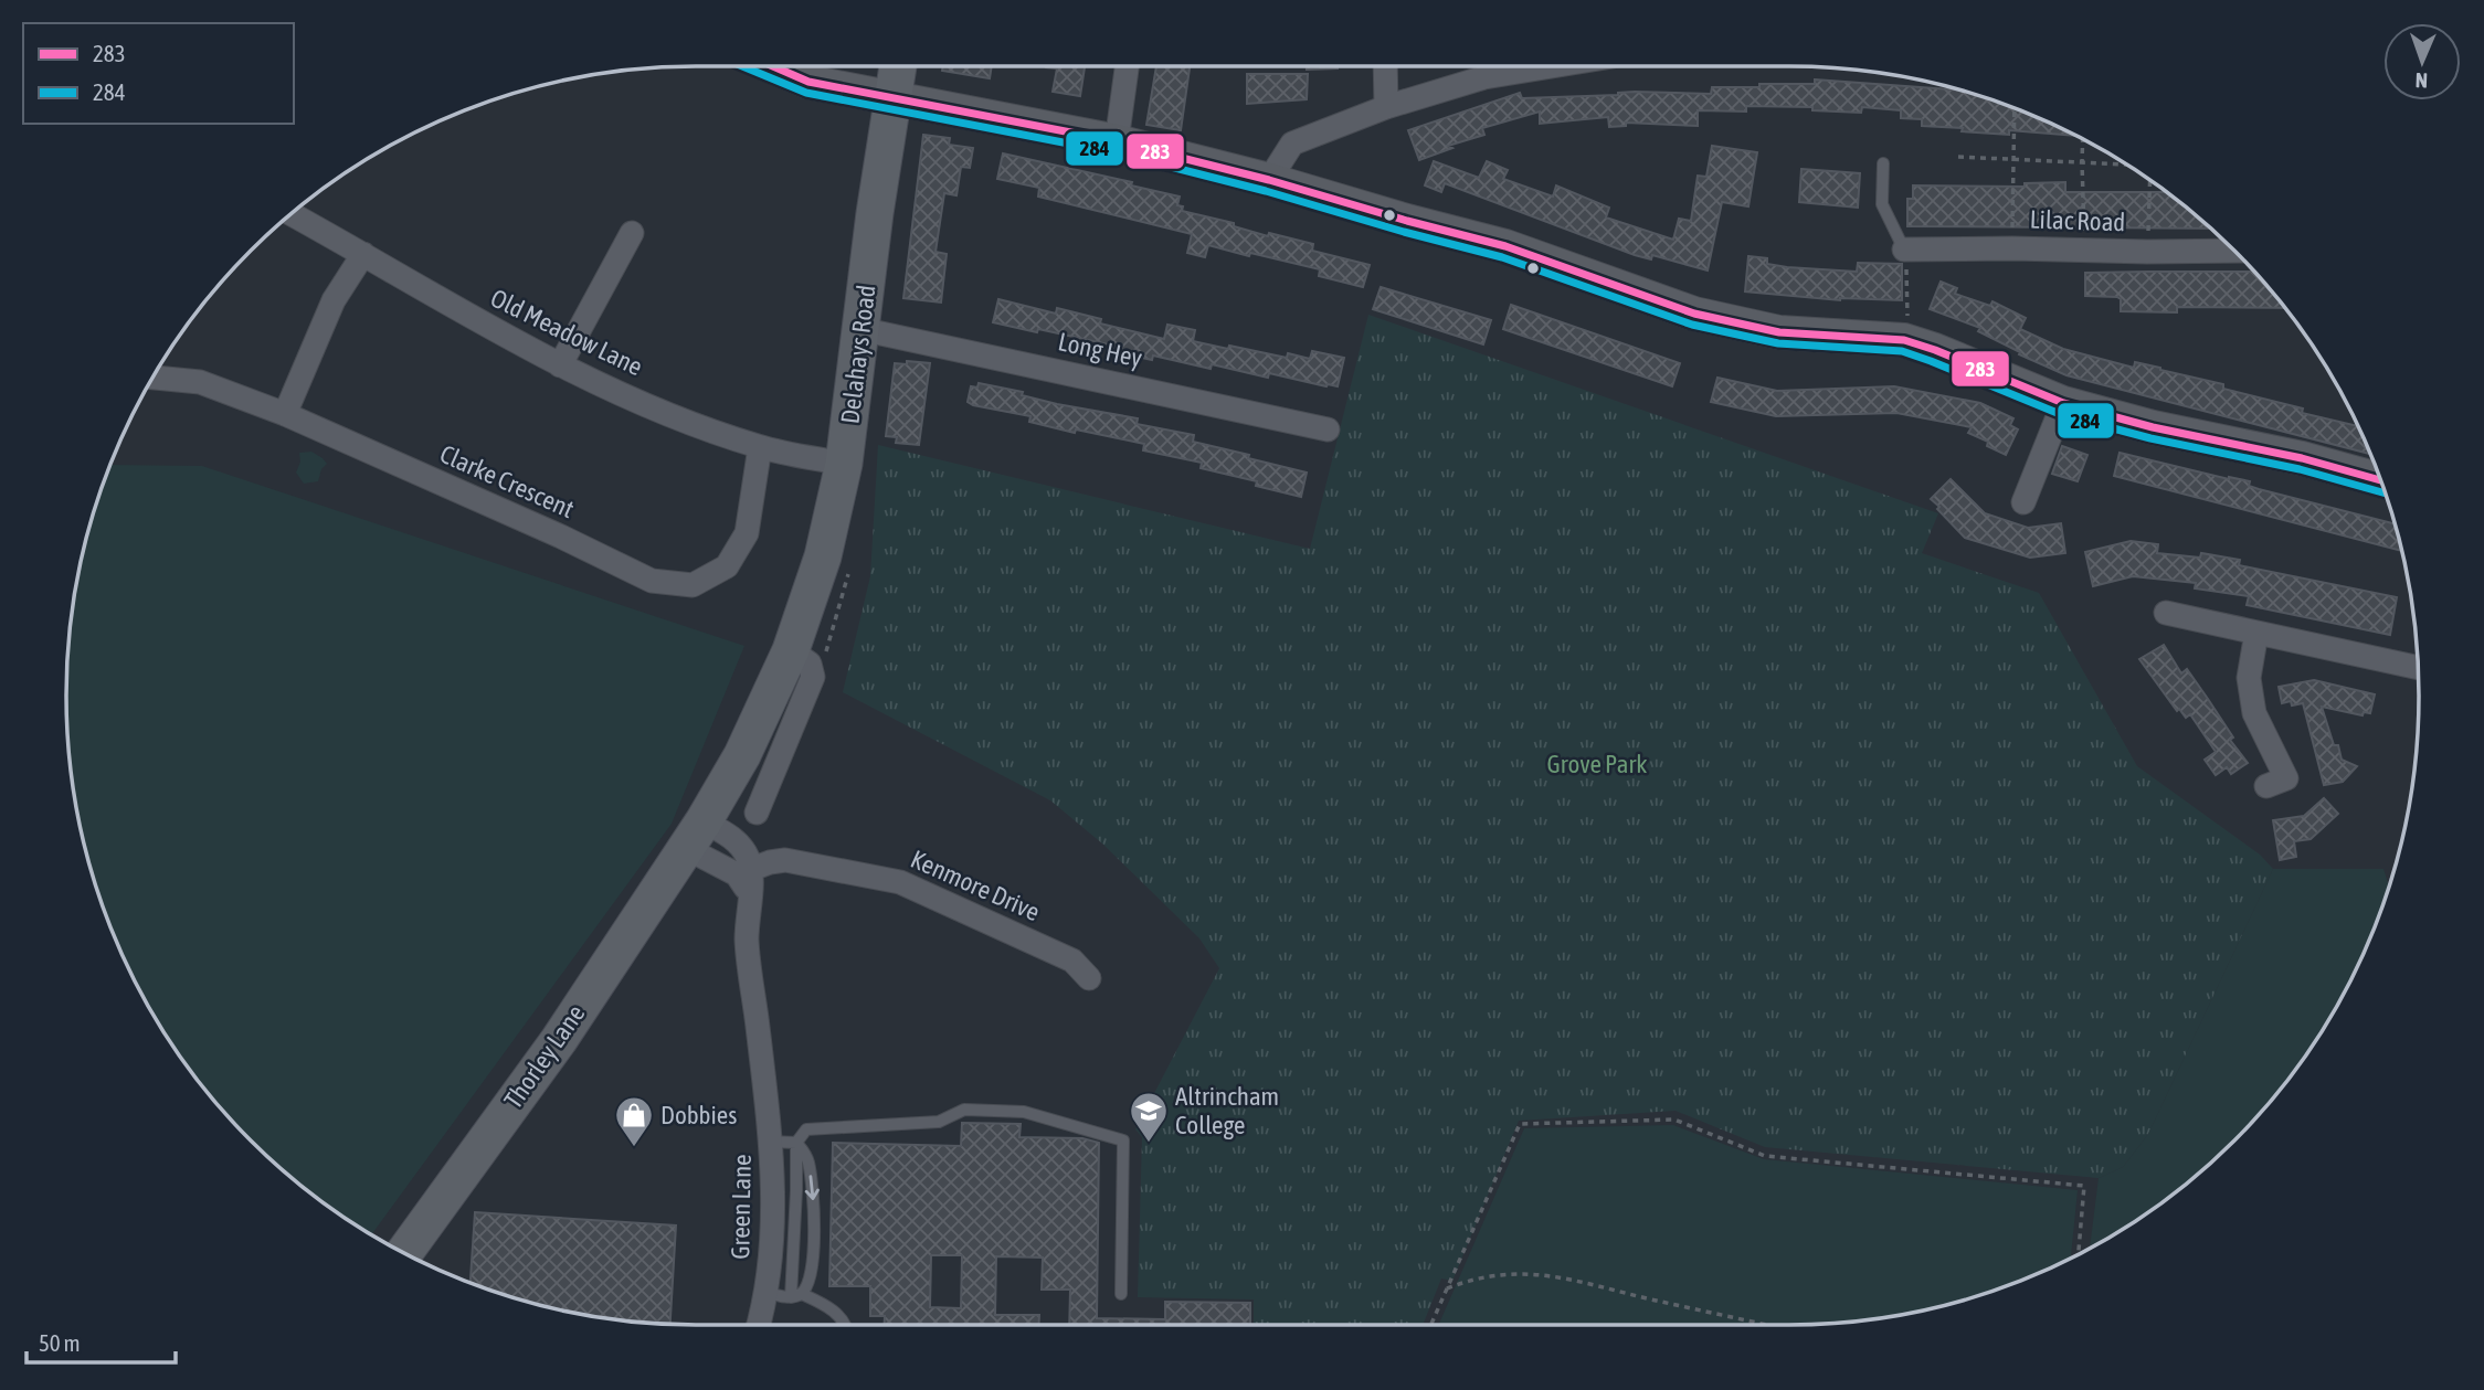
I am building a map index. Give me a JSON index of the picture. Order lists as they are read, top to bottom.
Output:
{
  "streets": {
    "main road": ["Delahays Road", "Thorley Lane"],
    "street": [
      "Lilac Road",
      "Old Meadow Lane",
      "Long Hey",
      "Clarke Crescent",
      "Kenmore Drive",
      "Green Lane"
    ]
  },
  "crossings": [
    ["Old Meadow Lane", "Delahays Road"],
    ["Old Meadow Lane", "Clarke Crescent"],
    ["Long Hey", "Delahays Road"],
    ["Delahays Road", "Thorley Lane"],
    ["Kenmore Drive", "Green Lane"]
  ],
  "parks": ["Grove Park"],
  "places": {
    "school or university": ["Altrincham College"],
    "shop": ["Dobbies"]
  },
  "lines": ["transit line 283", "transit line 284"],
  "legend": ["283", "284"],
  "scale_bar": "50 m",
  "north": "bottom"
}
